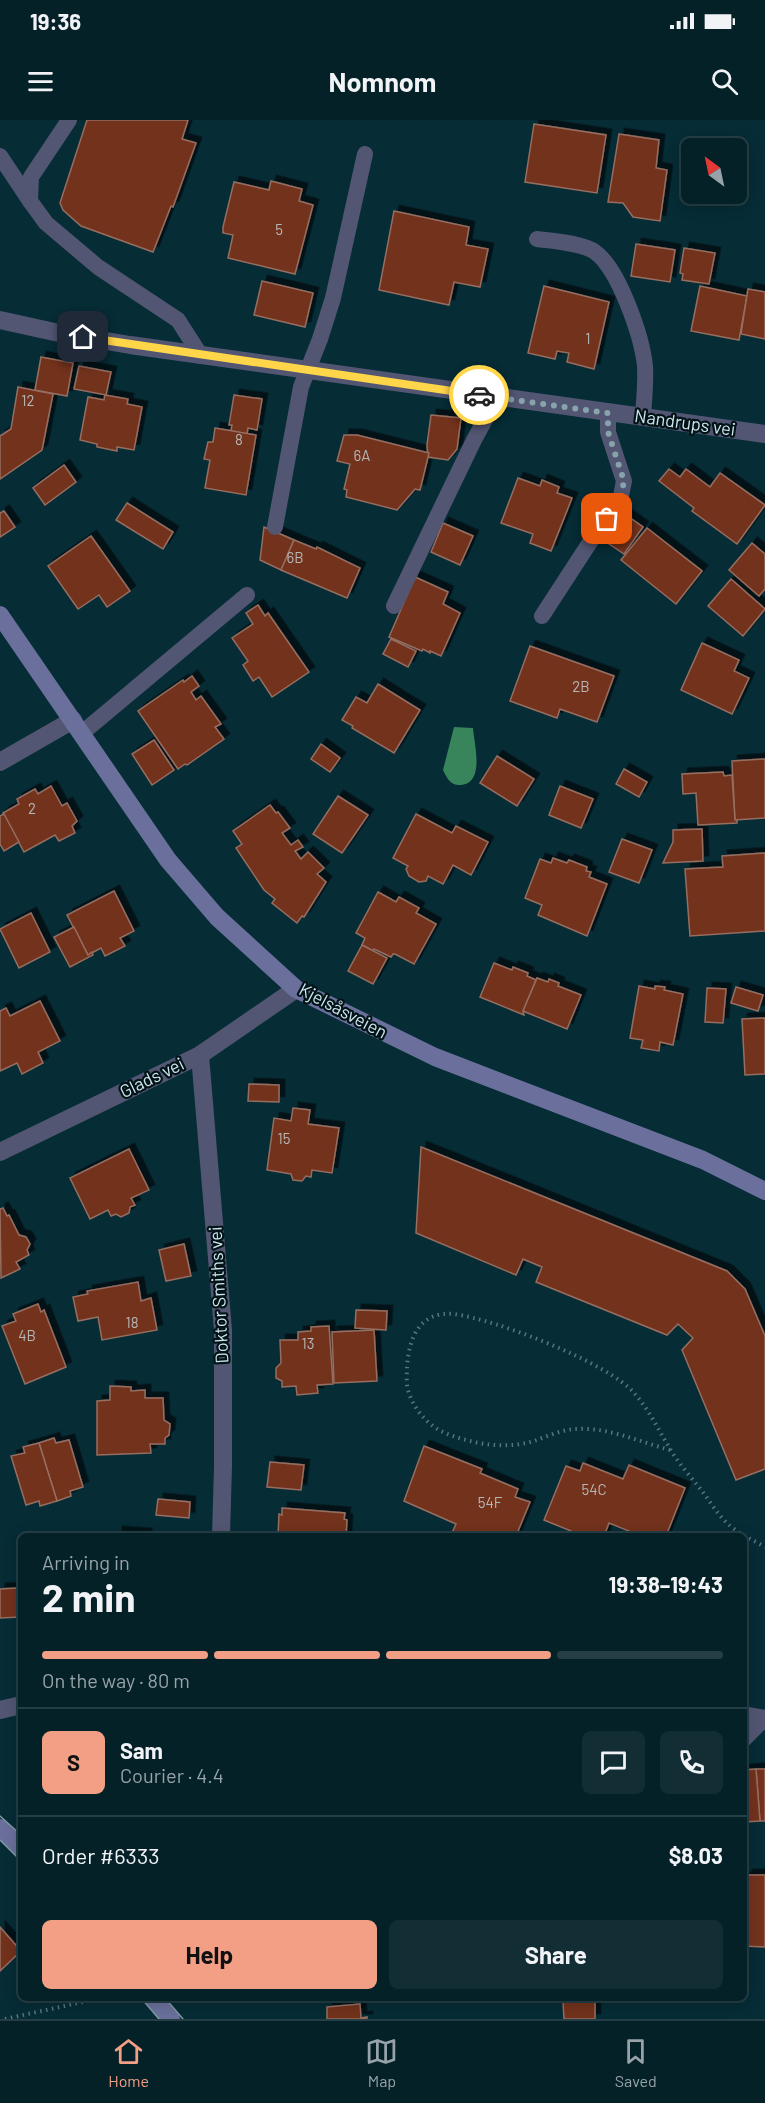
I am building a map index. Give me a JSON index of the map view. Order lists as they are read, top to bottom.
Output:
{
  "streets": {
    "street": [
      "Nandrups vei",
      "Kjelsåsveien",
      "Glads vei",
      "Doktor Smiths vei"
    ]
  },
  "crossings": [
    ["Kjelsåsveien", "Glads vei"],
    ["Glads vei", "Doktor Smiths vei"]
  ],
  "house_numbers": [
    "5",
    "1",
    "12",
    "8",
    "6A",
    "6B",
    "2B",
    "2",
    "15",
    "18",
    "4B",
    "13",
    "54C",
    "54F"
  ],
  "north": "top left",
  "page": {
    "status": "19:36",
    "header": "Nomnom",
    "heading": ["2 min", "Arriving in", "19:38–19:43"],
    "panel": [
      "Sam",
      "Courier · 4.4",
      "Order #6333",
      "$8.03"
    ],
    "bar": "On the way · 80 m",
    "round": "S",
    "buttons": ["Help", "Share"],
    "tabs": ["Home", "Map", "Saved"]
  }
}
